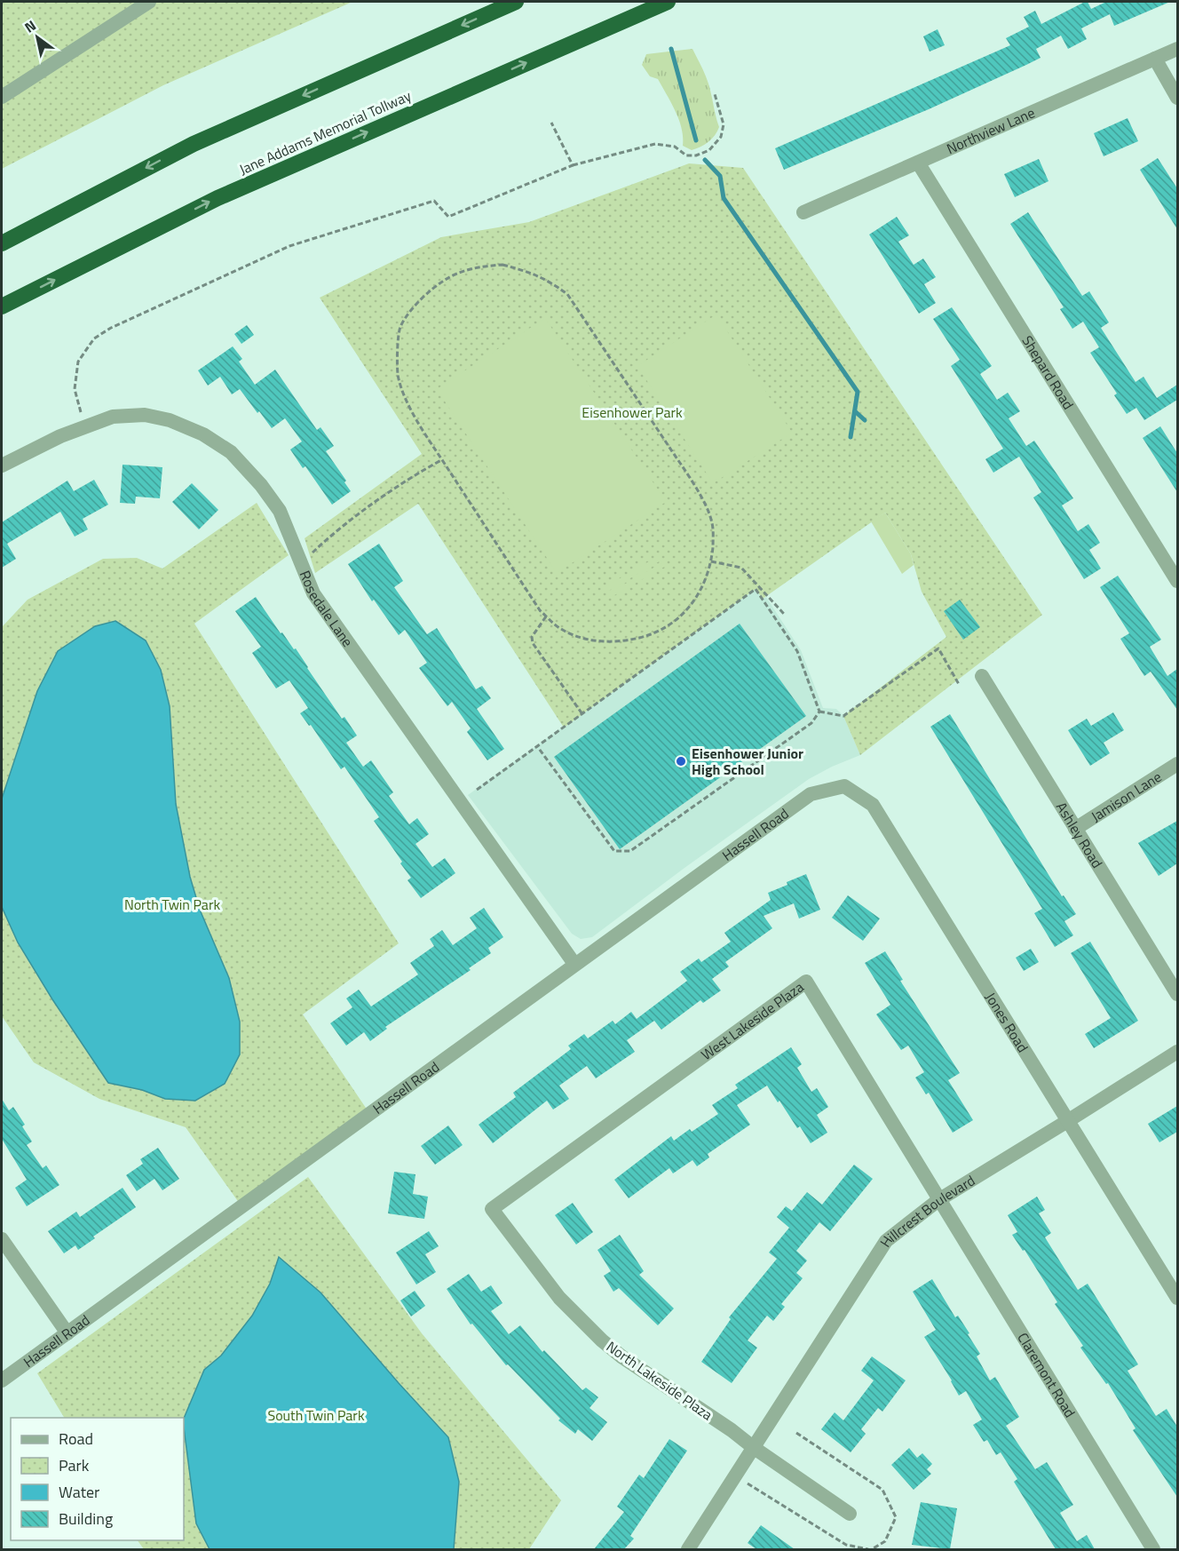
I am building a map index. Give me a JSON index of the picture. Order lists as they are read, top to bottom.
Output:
{
  "streets": {
    "highway": ["Jane Addams Memorial Tollway"],
    "street": [
      "Northview Lane",
      "Shepard Road",
      "Rosedale Lane",
      "Jamison Lane",
      "Hassell Road",
      "Ashley Road",
      "West Lakeside Plaza",
      "Jones Road",
      "Hillcrest Boulevard",
      "Claremont Road",
      "North Lakeside Plaza"
    ]
  },
  "crossings": [
    ["Northview Lane", "Shepard Road"],
    ["Rosedale Lane", "Hassell Road"],
    ["Jamison Lane", "Ashley Road"],
    ["Hassell Road", "Jones Road"],
    ["West Lakeside Plaza", "Hillcrest Boulevard"],
    ["West Lakeside Plaza", "Claremont Road"],
    ["West Lakeside Plaza", "North Lakeside Plaza"],
    ["Jones Road", "Hillcrest Boulevard"],
    ["Hillcrest Boulevard", "Claremont Road"],
    ["Hillcrest Boulevard", "North Lakeside Plaza"]
  ],
  "parks": ["Eisenhower Park", "North Twin Park", "South Twin Park"],
  "places": ["Eisenhower Junior High School"],
  "legend": [
    "Road",
    "Park",
    "Water",
    "Building"
  ],
  "north": "top left"
}
